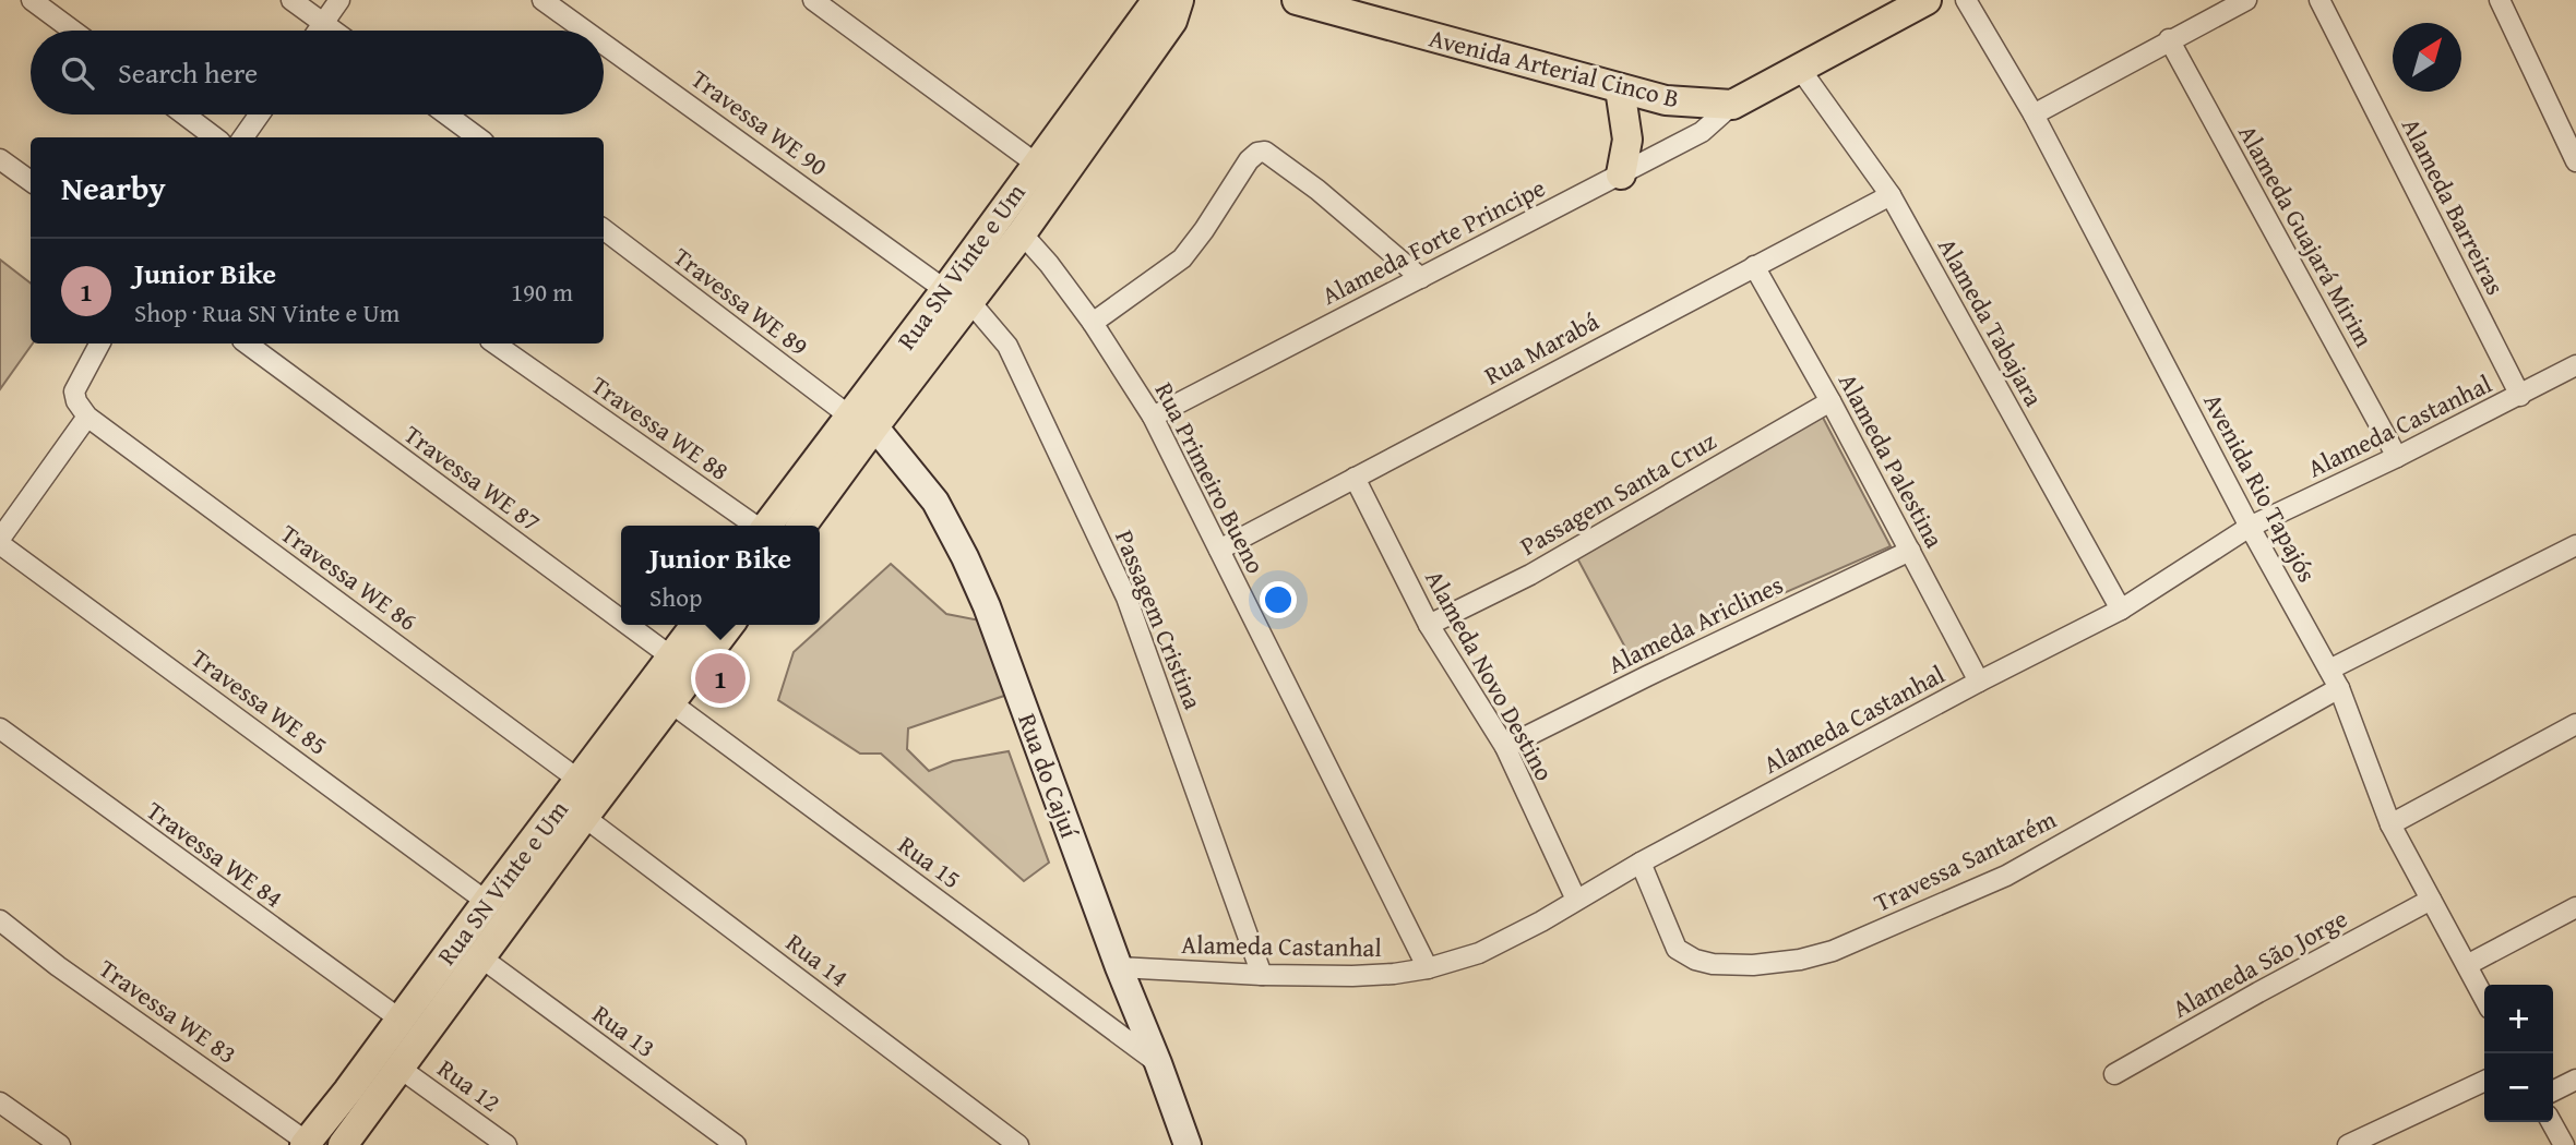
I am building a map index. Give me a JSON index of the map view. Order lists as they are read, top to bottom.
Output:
{
  "streets": {
    "main road": ["Avenida Arterial Cinco B", "Rua SN Vinte e Um"],
    "street": [
      "Travessa WE 90",
      "Alameda Barreiras",
      "Alameda Guajará Mirim",
      "Alameda Forte Principe",
      "Travessa WE 89",
      "Alameda Tabajara",
      "Rua Marabá",
      "Alameda Castanhal",
      "Travessa WE 88",
      "Alameda Palestina",
      "Travessa WE 87",
      "Rua Primeiro Bueno",
      "Avenida Rio Tapajós",
      "Passagem Santa Cruz",
      "Travessa WE 86",
      "Passagem Cristina",
      "Alameda Ariclines",
      "Alameda Novo Destino",
      "Travessa WE 85",
      "Rua do Cajuí",
      "Travessa WE 84",
      "Travessa Santarém",
      "Rua 15",
      "Rua 14",
      "Alameda São Jorge",
      "Travessa WE 83",
      "Rua 13",
      "Rua 12"
    ]
  },
  "crossings": [
    ["Avenida Arterial Cinco B", "Alameda Forte Principe"],
    ["Travessa WE 90", "Rua SN Vinte e Um"],
    ["Travessa WE 90", "Passagem Cristina"],
    ["Alameda Barreiras", "Alameda Castanhal"],
    ["Alameda Guajará Mirim", "Alameda Castanhal"],
    ["Alameda Forte Principe", "Rua Primeiro Bueno"],
    ["Rua SN Vinte e Um", "Travessa WE 89"],
    ["Rua SN Vinte e Um", "Travessa WE 87"],
    ["Rua SN Vinte e Um", "Rua Primeiro Bueno"],
    ["Rua SN Vinte e Um", "Travessa WE 86"],
    ["Rua SN Vinte e Um", "Passagem Cristina"],
    ["Rua SN Vinte e Um", "Travessa WE 85"],
    ["Rua SN Vinte e Um", "Rua do Cajuí"],
    ["Rua SN Vinte e Um", "Travessa WE 84"],
    ["Rua SN Vinte e Um", "Rua 15"],
    ["Rua SN Vinte e Um", "Rua 14"],
    ["Rua SN Vinte e Um", "Travessa WE 83"],
    ["Rua SN Vinte e Um", "Rua 13"],
    ["Rua SN Vinte e Um", "Rua 12"],
    ["Travessa WE 89", "Rua do Cajuí"],
    ["Alameda Tabajara", "Rua Marabá"],
    ["Alameda Tabajara", "Alameda Castanhal"],
    ["Rua Marabá", "Alameda Palestina"],
    ["Rua Marabá", "Rua Primeiro Bueno"],
    ["Rua Marabá", "Alameda Novo Destino"],
    ["Alameda Castanhal", "Alameda Palestina"],
    ["Alameda Castanhal", "Rua Primeiro Bueno"],
    ["Alameda Castanhal", "Avenida Rio Tapajós"],
    ["Alameda Castanhal", "Passagem Cristina"],
    ["Alameda Castanhal", "Alameda Novo Destino"],
    ["Alameda Castanhal", "Rua do Cajuí"],
    ["Alameda Castanhal", "Travessa Santarém"],
    ["Alameda Palestina", "Passagem Santa Cruz"],
    ["Alameda Palestina", "Alameda Ariclines"],
    ["Avenida Rio Tapajós", "Travessa Santarém"],
    ["Avenida Rio Tapajós", "Alameda São Jorge"],
    ["Passagem Santa Cruz", "Alameda Novo Destino"],
    ["Alameda Ariclines", "Alameda Novo Destino"],
    ["Rua do Cajuí", "Rua 15"]
  ],
  "north": "top right",
  "page": {
    "search": "Search here",
    "heading": "Nearby",
    "list": [
      {
        "mark": "1",
        "name": "Junior Bike",
        "note": "Shop · Rua SN Vinte e Um",
        "value": "190 m"
      }
    ],
    "popup": ["Junior Bike", "Shop"],
    "pins": "1",
    "map_buttons": ["+", "−"]
  }
}
